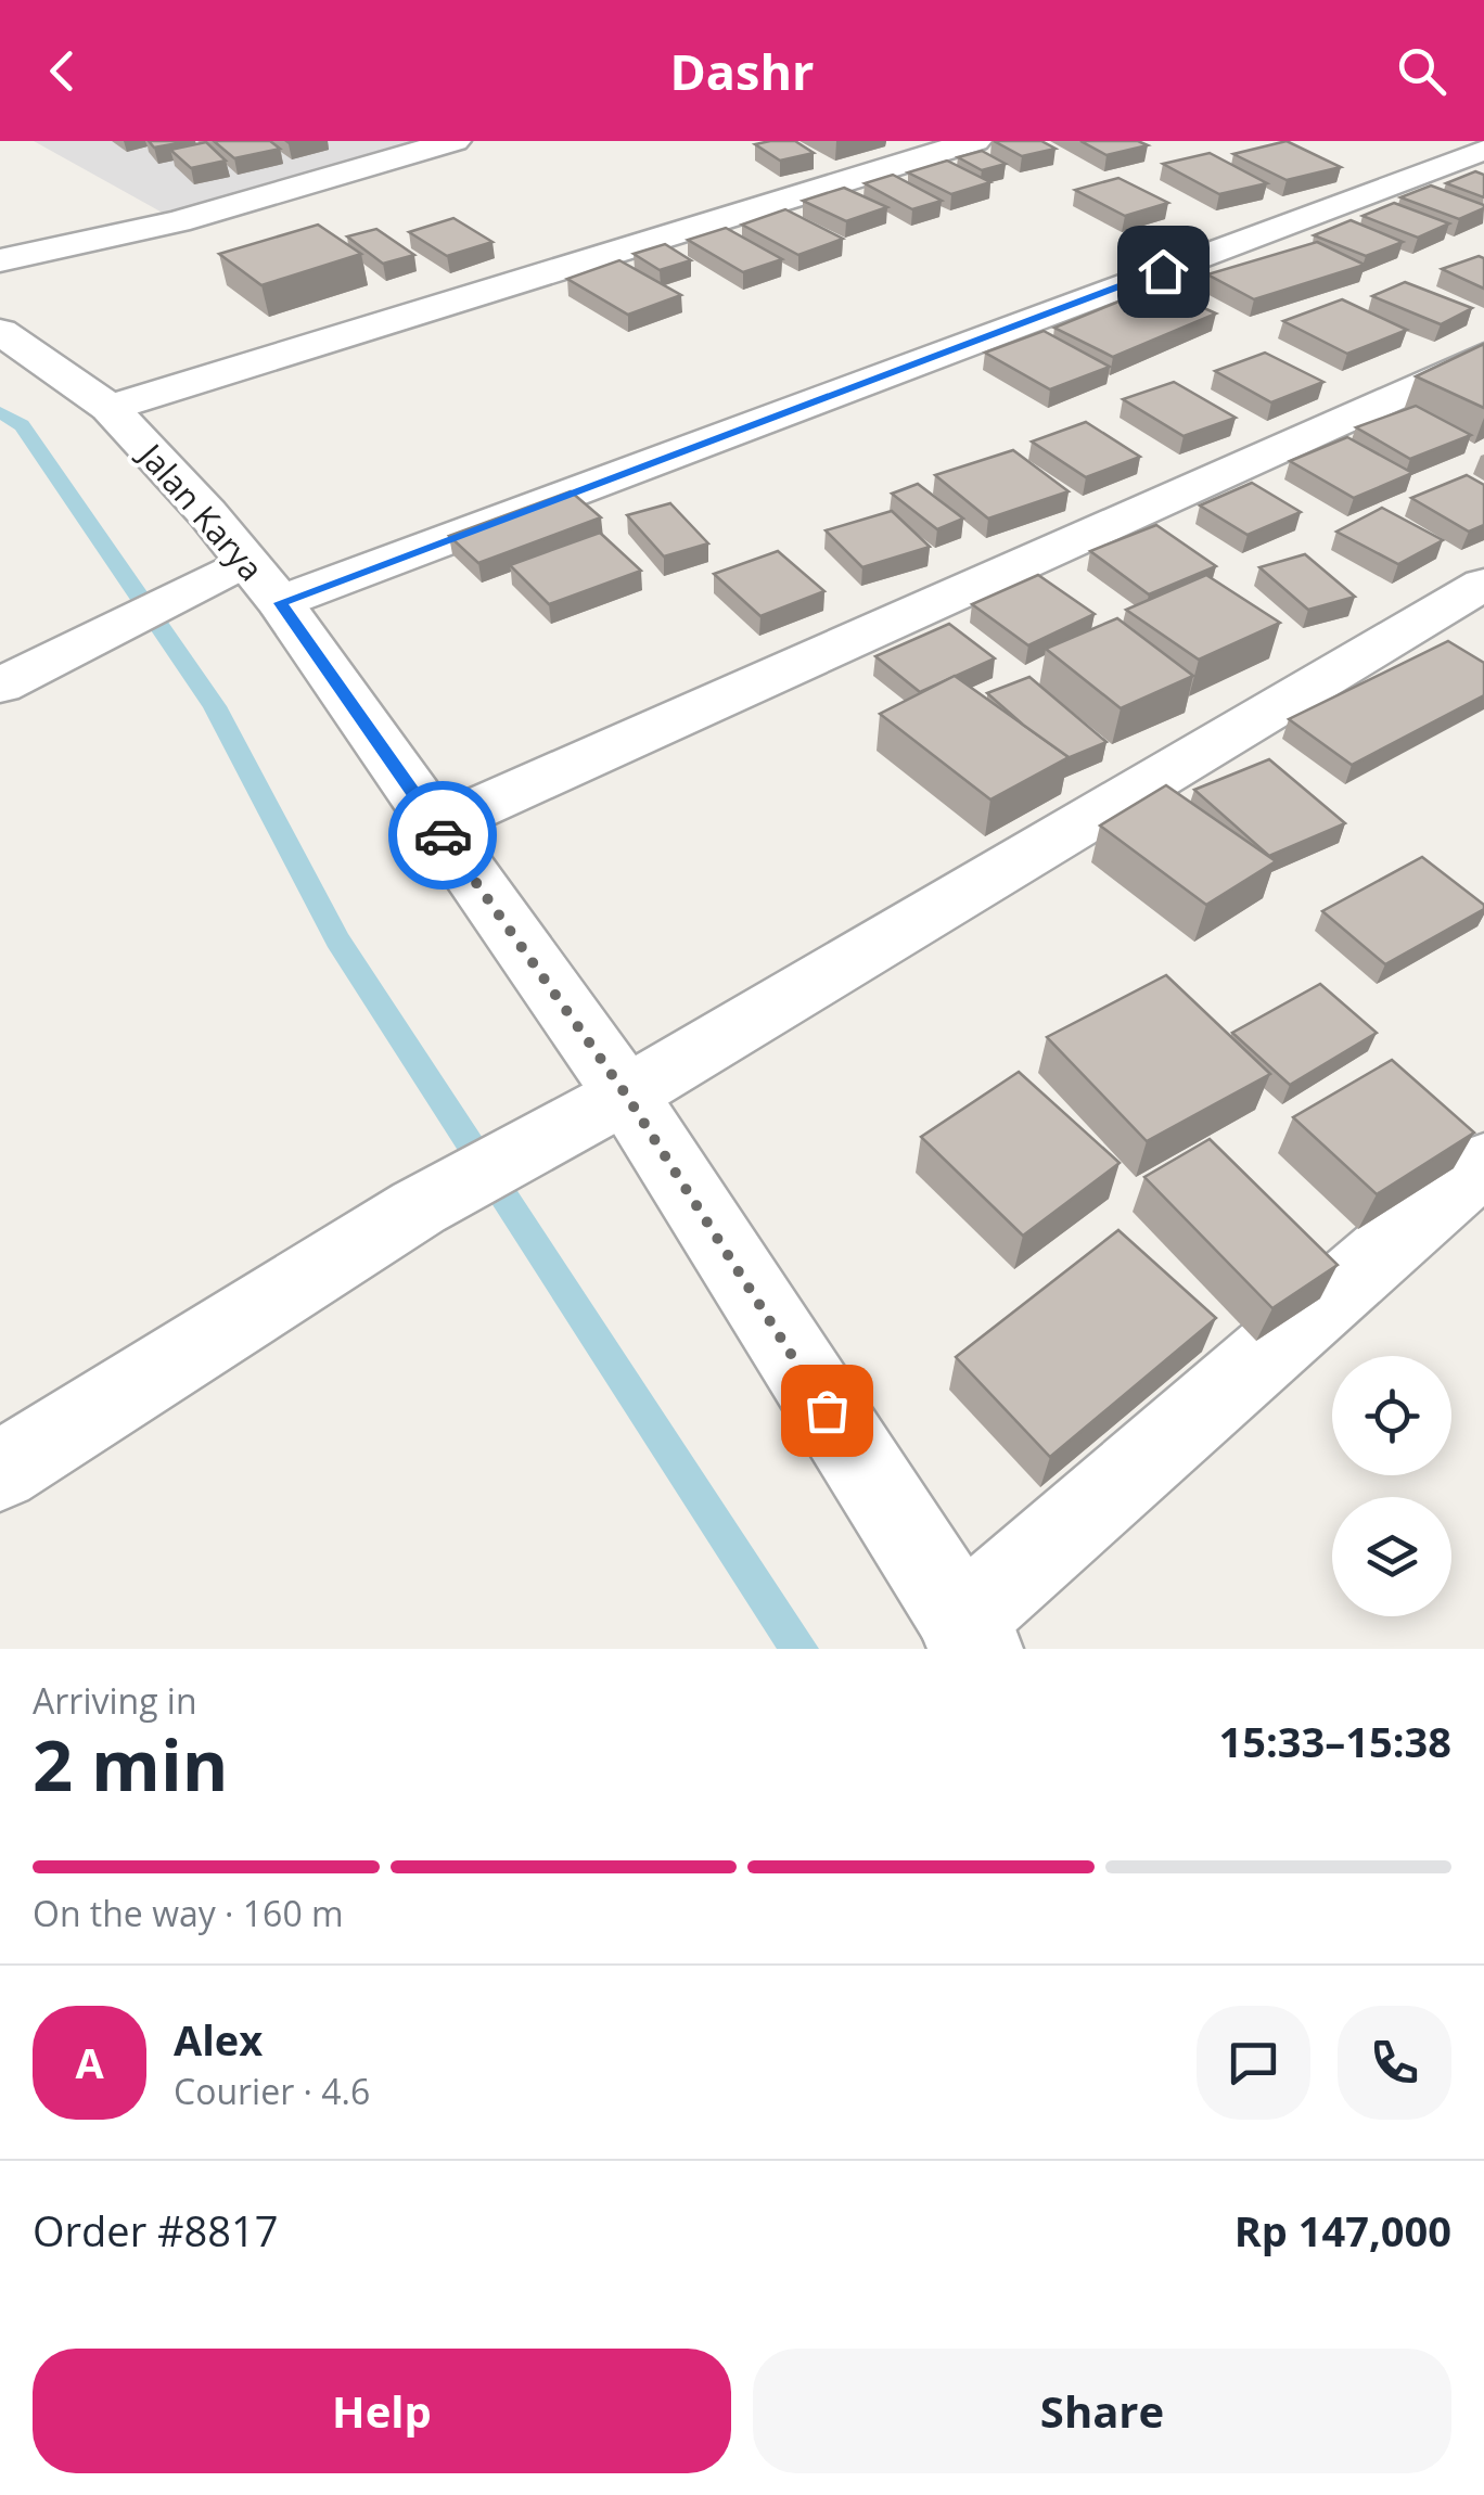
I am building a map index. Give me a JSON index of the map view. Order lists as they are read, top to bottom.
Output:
{
  "streets": {
    "street": ["Jalan Karya"]
  },
  "page": {
    "header": "Dashr",
    "heading": ["2 min", "Arriving in", "15:33–15:38"],
    "panel": [
      "Alex",
      "Courier · 4.6",
      "Order #8817",
      "Rp 147,000"
    ],
    "bar": "On the way · 160 m",
    "round": "A",
    "buttons": ["Help", "Share"]
  }
}
